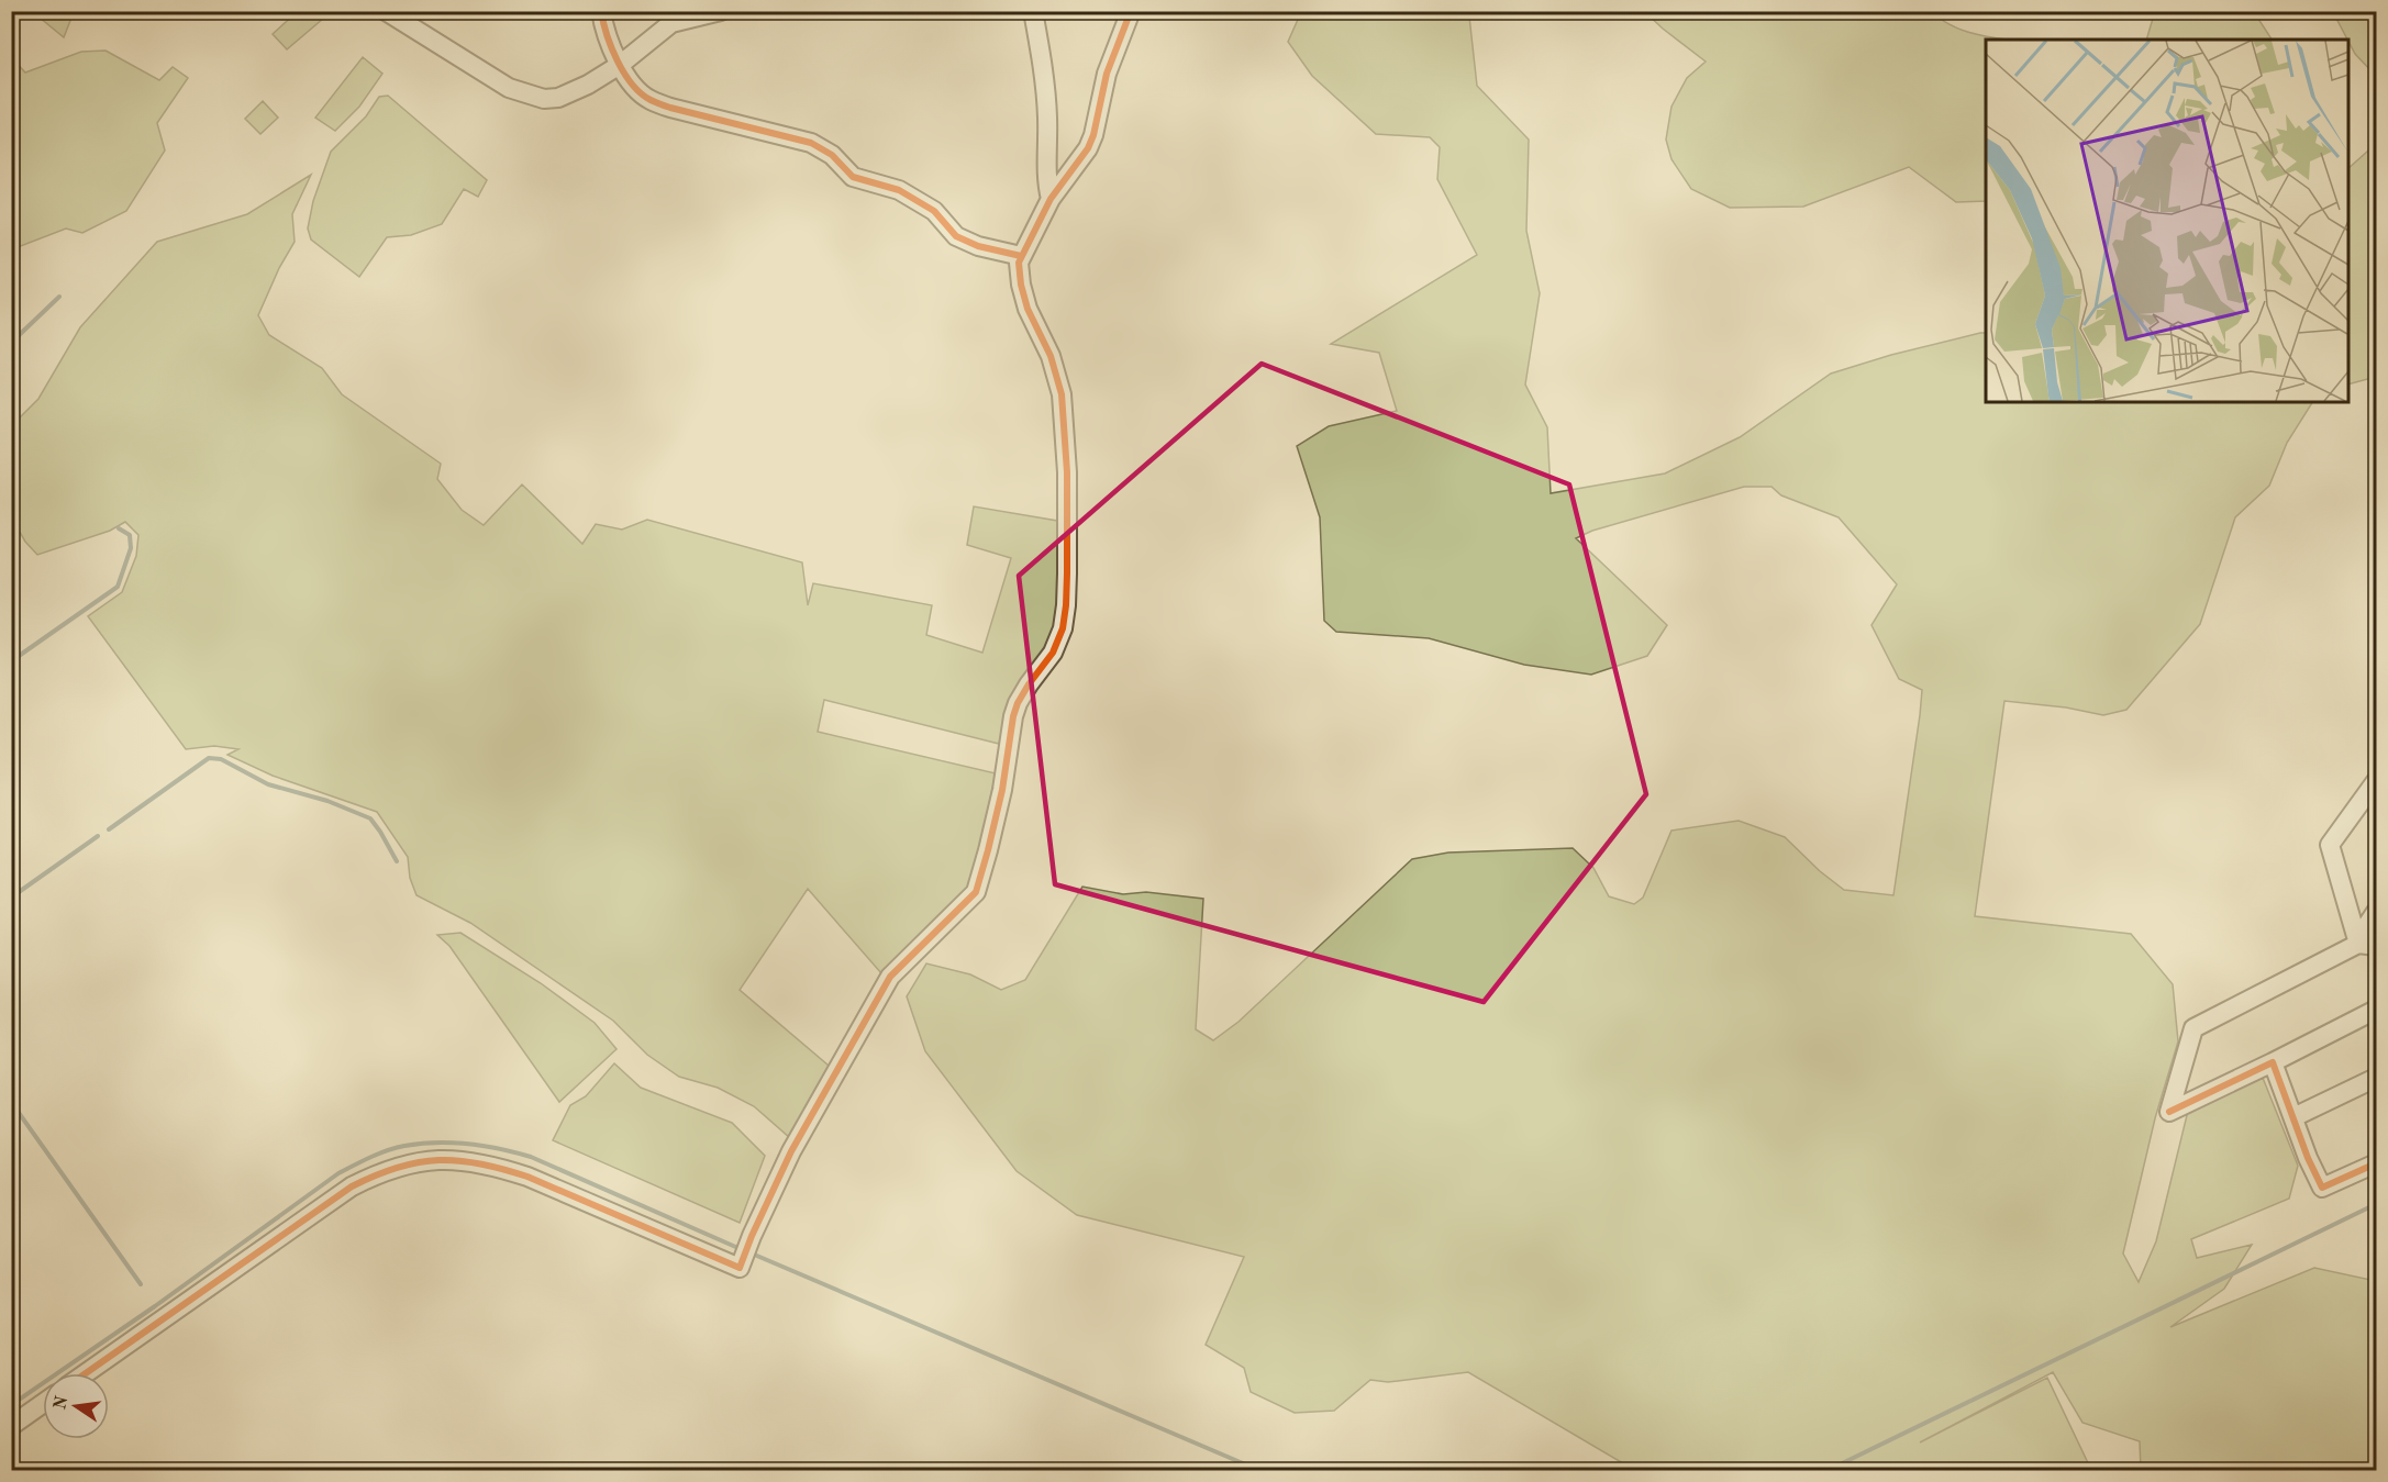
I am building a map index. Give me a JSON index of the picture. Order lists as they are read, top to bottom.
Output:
{
  "north": "left"
}
